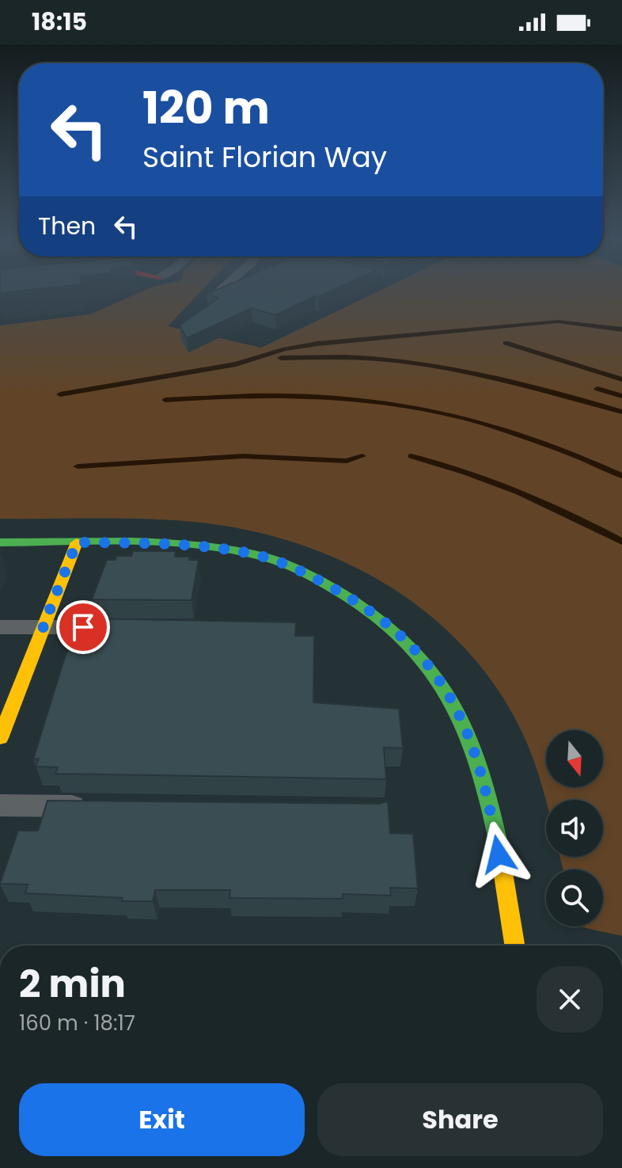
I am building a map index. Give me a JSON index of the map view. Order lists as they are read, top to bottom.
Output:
{
  "north": "bottom",
  "page": {
    "status": "18:15",
    "turn": ["120 m", "Saint Florian Way"],
    "then": "Then",
    "heading": ["2 min", "160 m · 18:17"],
    "buttons": ["Exit", "Share"]
  }
}
